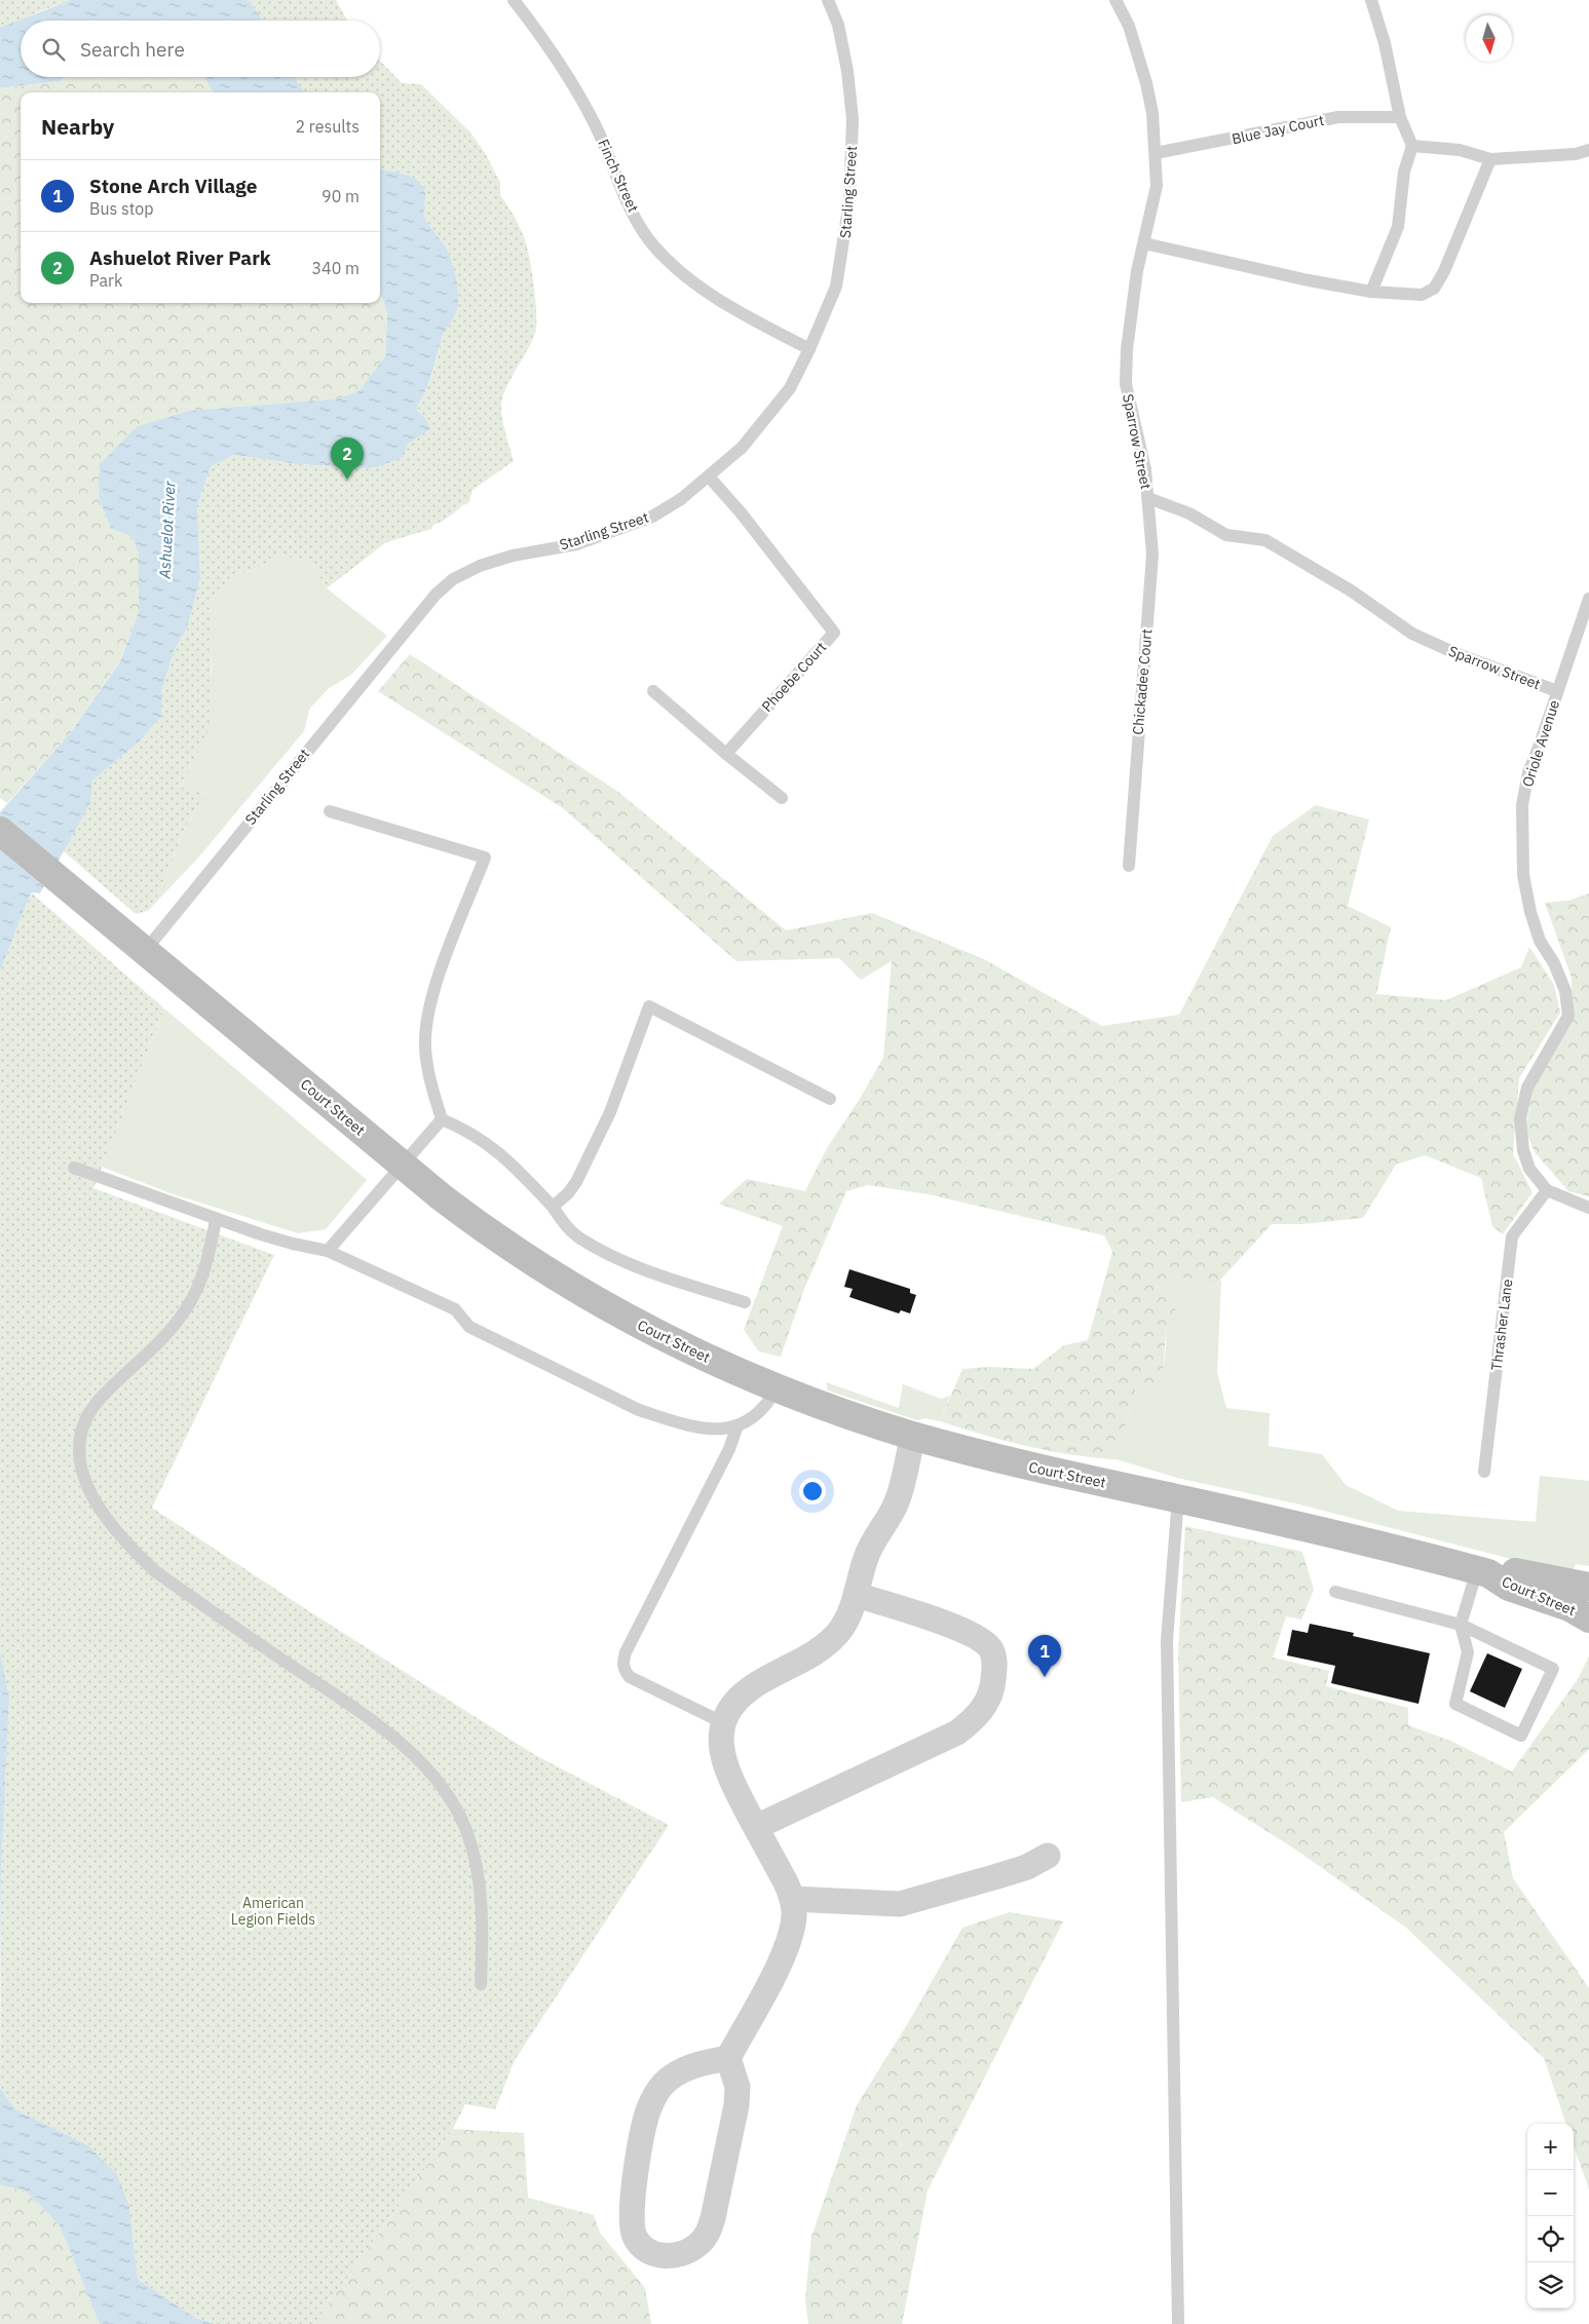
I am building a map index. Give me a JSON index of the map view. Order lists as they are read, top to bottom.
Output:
{
  "streets": {
    "main road": ["Court Street"],
    "lane": [
      "Blue Jay Court",
      "Finch Street",
      "Starling Street",
      "Sparrow Street",
      "Phoebe Court",
      "Chickadee Court",
      "Oriole Avenue",
      "Thrasher Lane"
    ]
  },
  "crossings": [
    ["Blue Jay Court", "Sparrow Street"],
    ["Finch Street", "Starling Street"],
    ["Starling Street", "Phoebe Court"],
    ["Starling Street", "Court Street"],
    ["Sparrow Street", "Chickadee Court"],
    ["Sparrow Street", "Oriole Avenue"],
    ["Oriole Avenue", "Thrasher Lane"]
  ],
  "water": ["Ashuelot River"],
  "parks": ["American Legion Fields"],
  "north": "bottom",
  "page": {
    "search": "Search here",
    "heading": ["Nearby", "2 results"],
    "list": [
      {
        "mark": "1",
        "name": "Stone Arch Village",
        "note": "Bus stop",
        "value": "90 m"
      },
      {
        "mark": "2",
        "name": "Ashuelot River Park",
        "note": "Park",
        "value": "340 m"
      }
    ],
    "pins": ["2", "1"],
    "map_buttons": ["+", "−"]
  }
}
